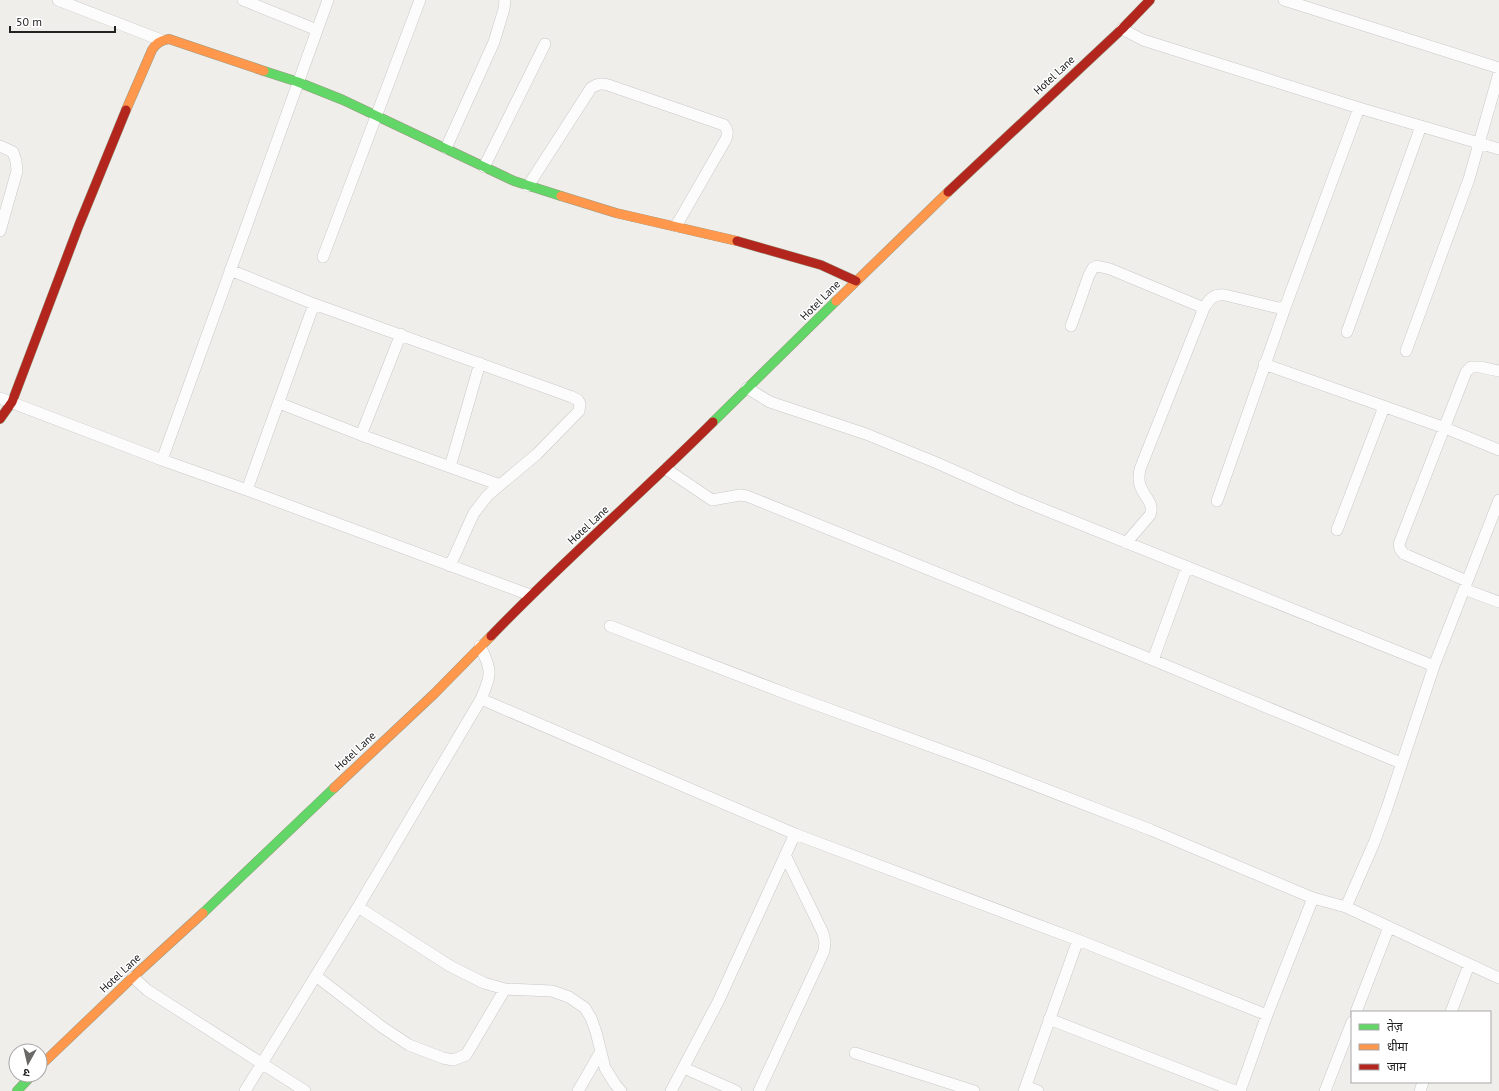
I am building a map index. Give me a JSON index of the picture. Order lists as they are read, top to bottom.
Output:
{
  "streets": {
    "street": ["Hotel Lane"]
  },
  "legend": ["तेज़", "धीमा", "जाम"],
  "scale_bar": "50 m",
  "north": "bottom"
}
